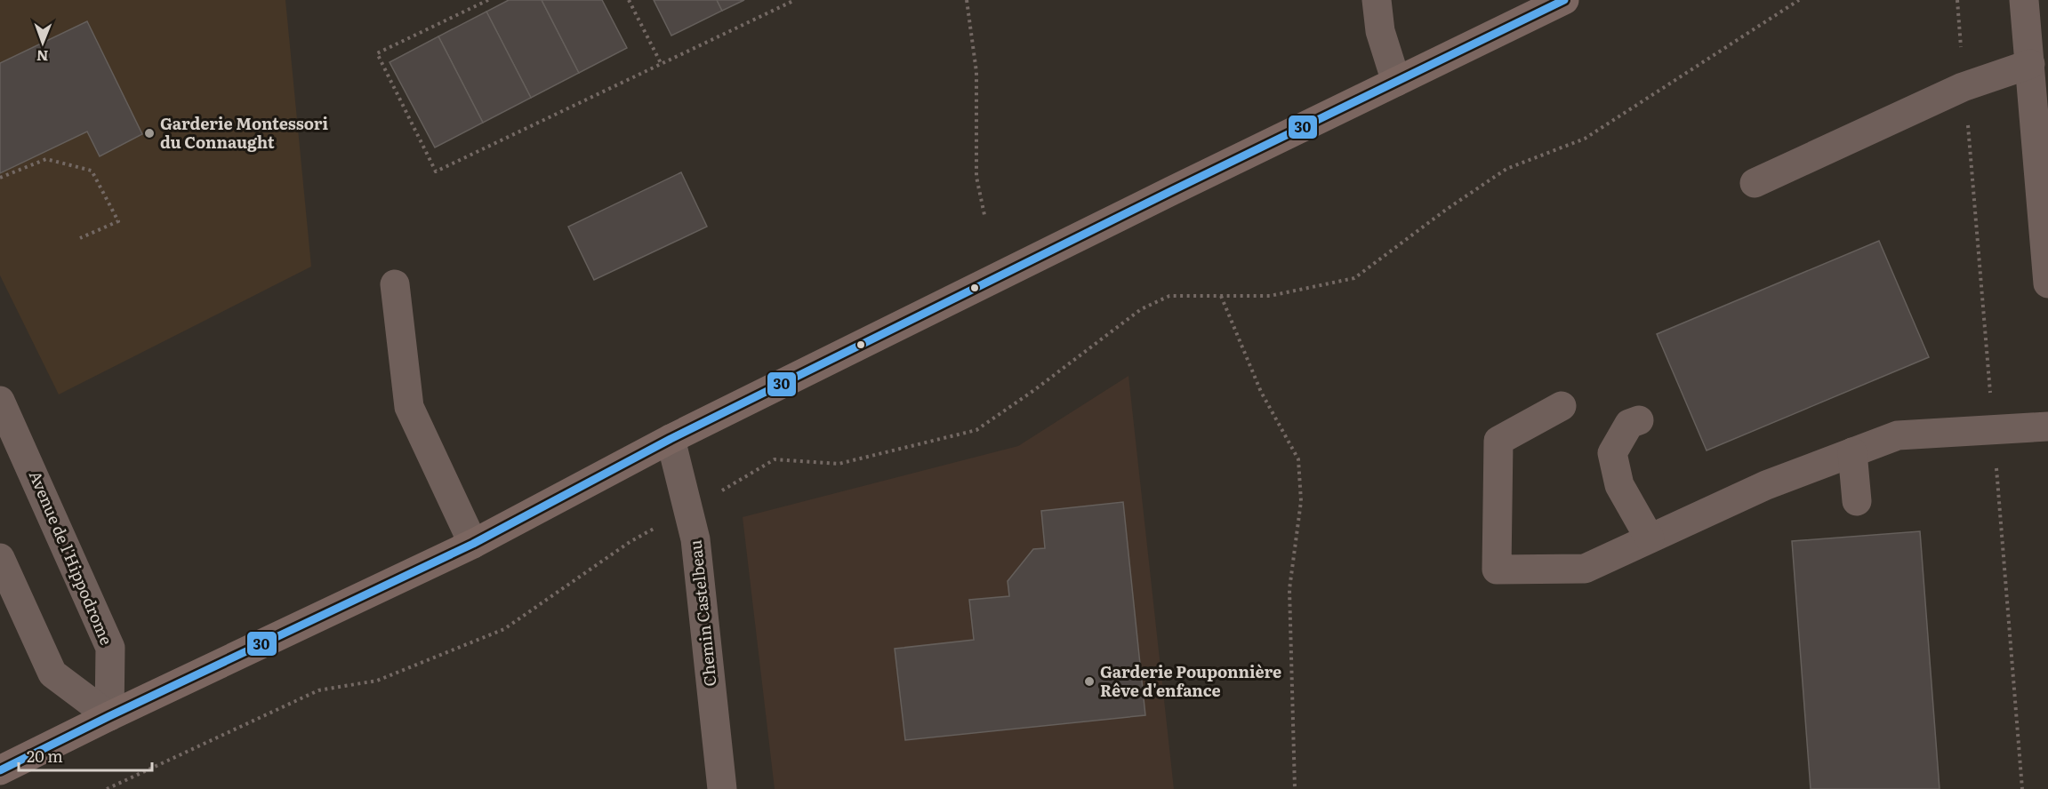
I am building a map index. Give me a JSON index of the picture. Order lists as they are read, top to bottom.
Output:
{
  "streets": {
    "street": ["Avenue de l'Hippodrome", "Chemin Castelbeau"]
  },
  "places": ["Garderie Montessori du Connaught", "Garderie Pouponnière Rêve d'enfance"],
  "lines": ["transit line 30"],
  "scale_bar": "20 m",
  "north": "bottom"
}
